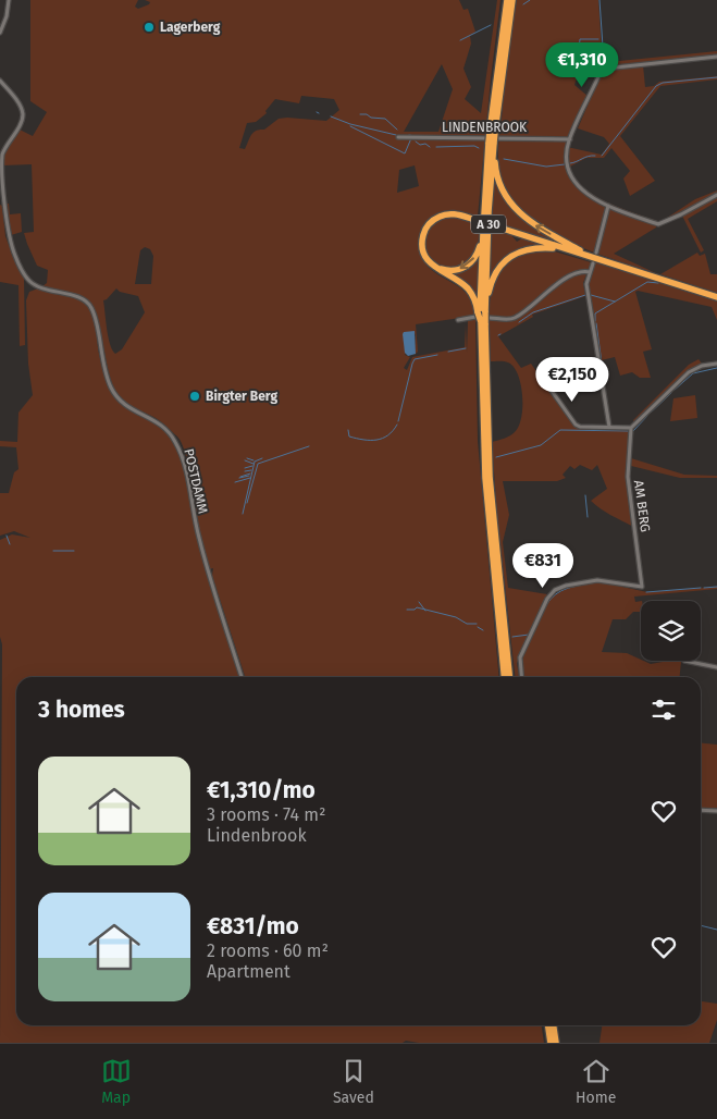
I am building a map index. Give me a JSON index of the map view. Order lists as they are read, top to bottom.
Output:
{
  "streets": {
    "highway": ["A 30"],
    "street": ["LINDENBROOK", "POSTDAMM", "AM BERG"]
  },
  "places": ["Lagerberg", "Birgter Berg"],
  "page": {
    "price": ["€1,310", "€2,150", "€831"],
    "heading": "3 homes",
    "list": [
      {
        "name": "€1,310/mo",
        "note": "3 rooms · 74 m² · Lindenbrook"
      },
      {
        "name": "€831/mo",
        "note": "2 rooms · 60 m² · Apartment"
      }
    ],
    "tabs": ["Map", "Saved", "Home"]
  }
}
